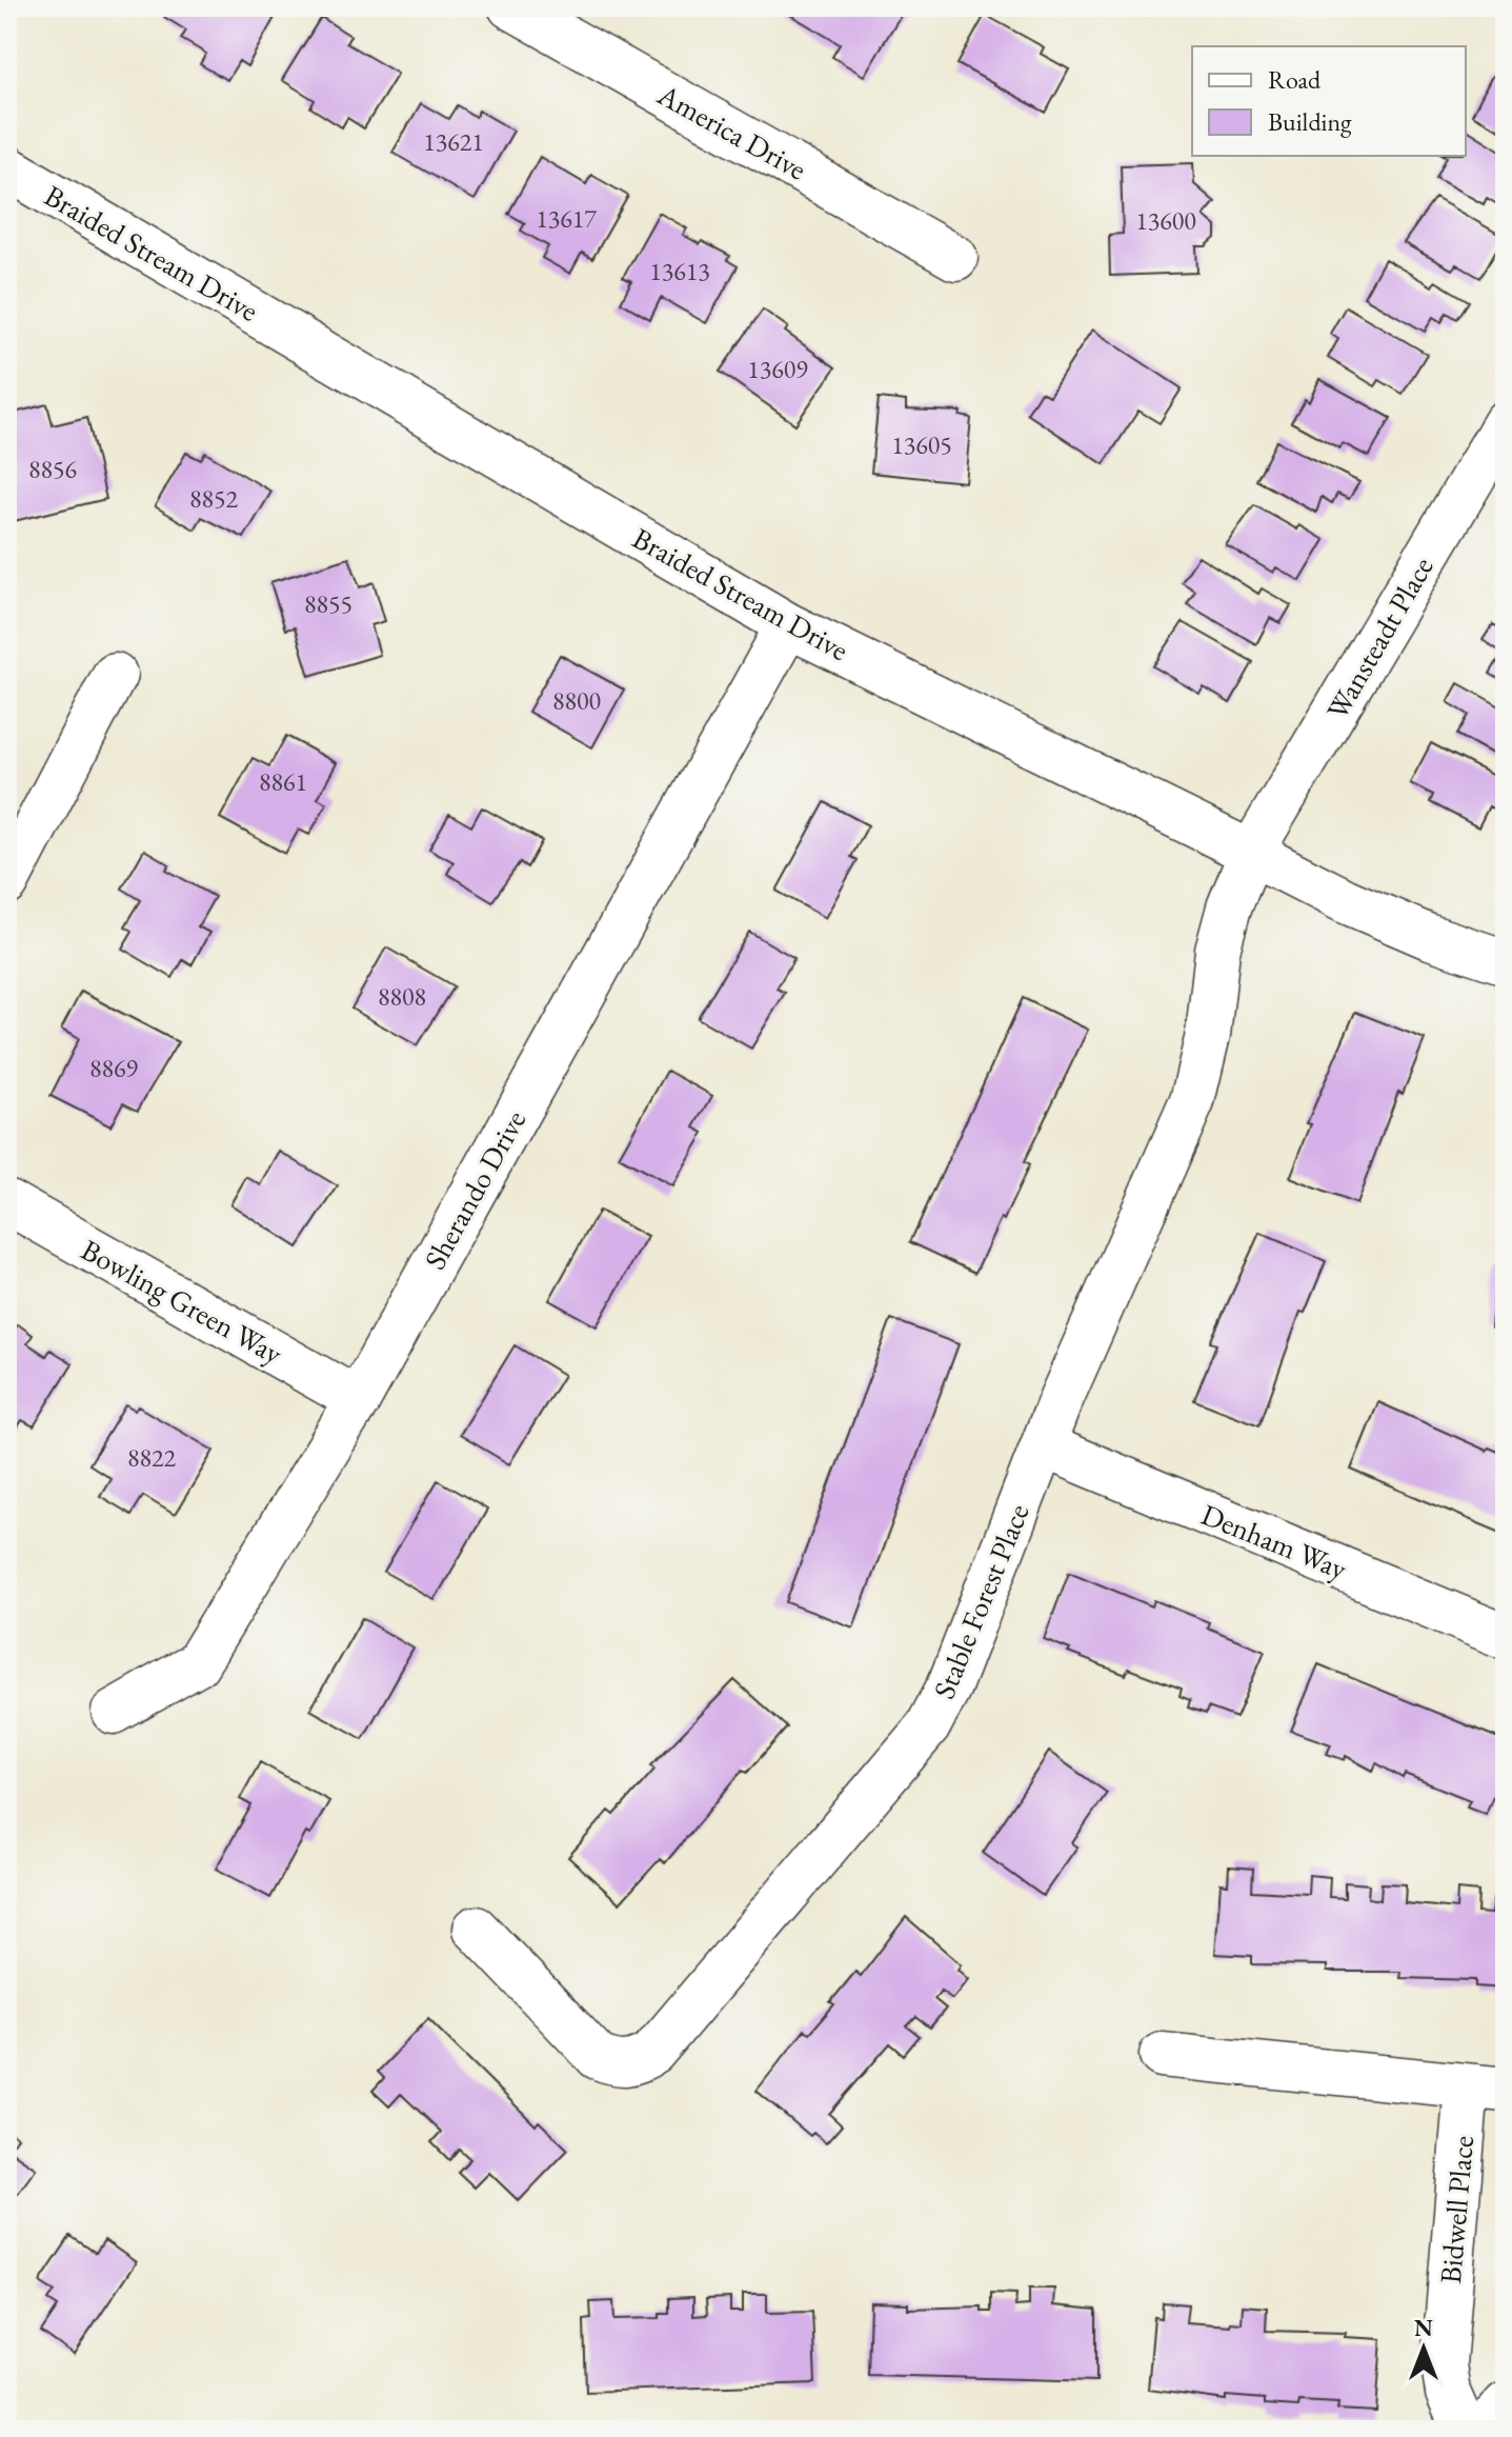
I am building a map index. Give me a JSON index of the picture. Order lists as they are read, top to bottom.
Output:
{
  "streets": {
    "street": [
      "America Drive",
      "Braided Stream Drive",
      "Wansteadt Place",
      "Sherando Drive",
      "Bowling Green Way",
      "Denham Way",
      "Stable Forest Place",
      "Bidwell Place"
    ]
  },
  "crossings": [
    ["Braided Stream Drive", "Wansteadt Place"],
    ["Braided Stream Drive", "Sherando Drive"],
    ["Braided Stream Drive", "Stable Forest Place"],
    ["Wansteadt Place", "Stable Forest Place"],
    ["Sherando Drive", "Bowling Green Way"],
    ["Denham Way", "Stable Forest Place"]
  ],
  "house_numbers": [
    "13621",
    "13617",
    "13600",
    "13613",
    "13609",
    "13605",
    "8856",
    "8852",
    "8855",
    "8800",
    "8861",
    "8808",
    "8869",
    "8822"
  ],
  "legend": ["Road", "Building"],
  "north": "top"
}
